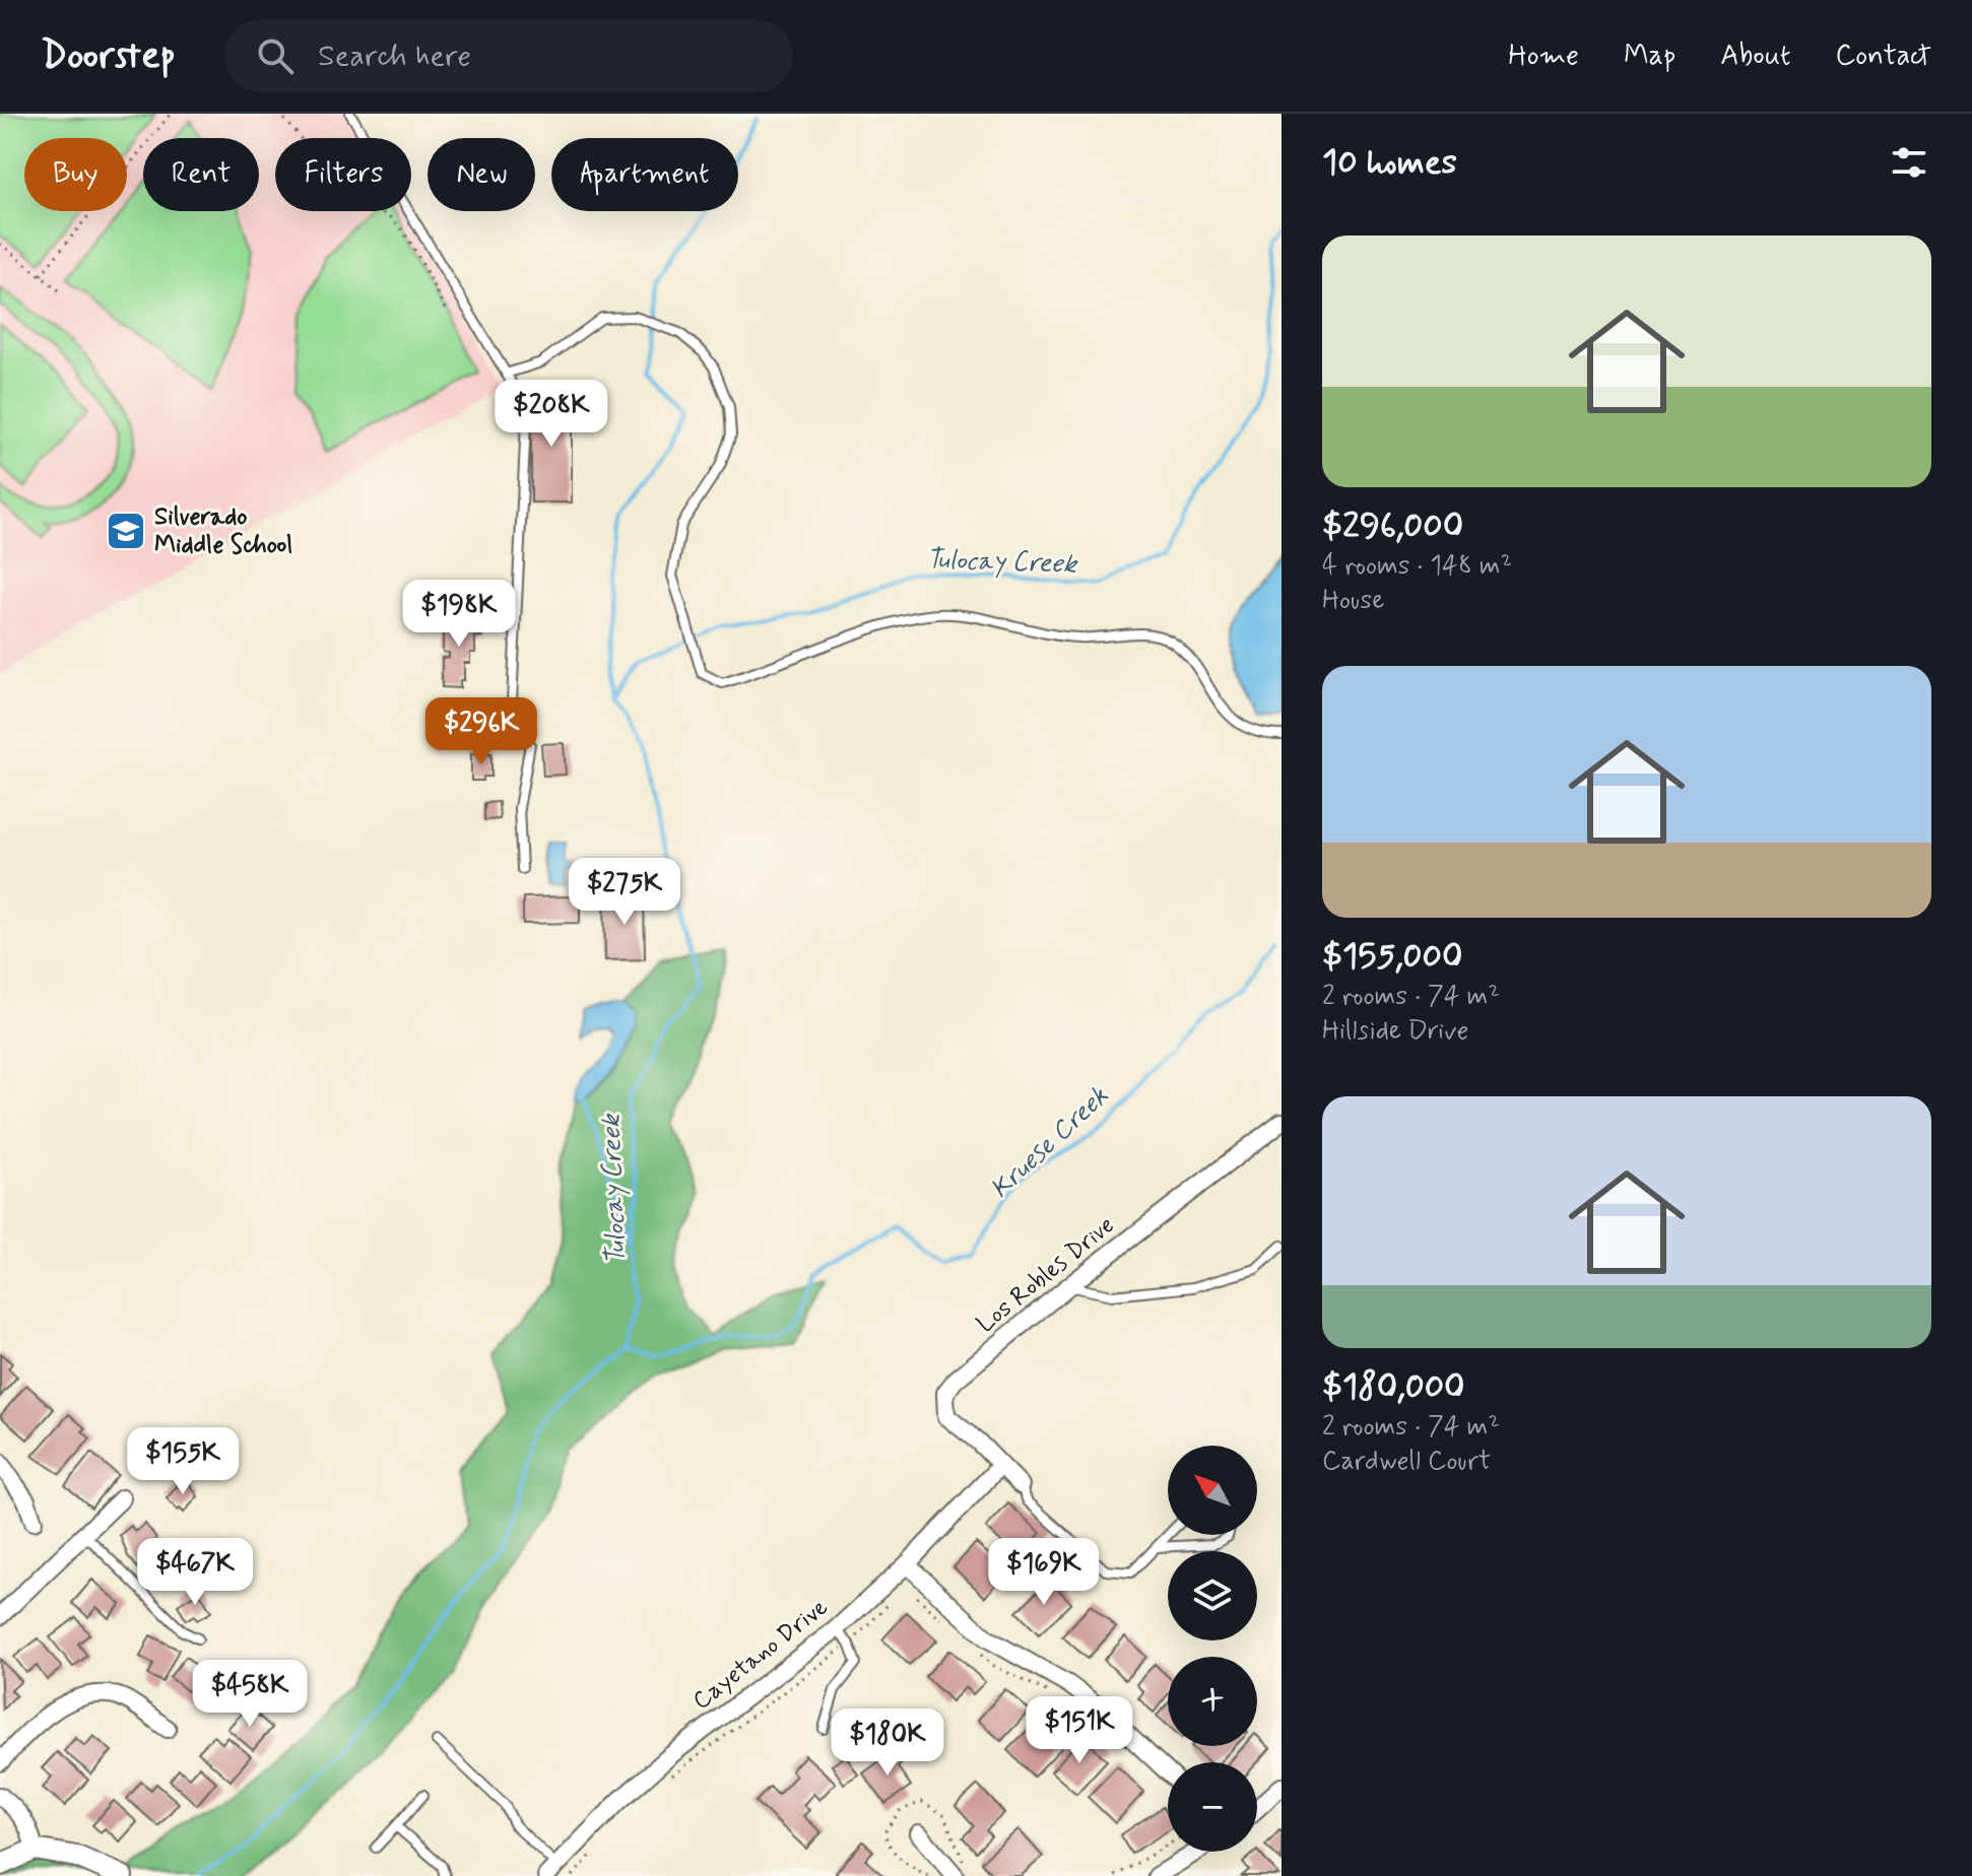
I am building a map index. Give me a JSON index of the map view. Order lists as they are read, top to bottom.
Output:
{
  "streets": {
    "street": ["Los Robles Drive", "Cayetano Drive"]
  },
  "crossings": [
    ["Los Robles Drive", "Cayetano Drive"]
  ],
  "water": ["Tulocay Creek", "Kruese Creek"],
  "places": {
    "school or university": ["Silverado Middle School"]
  },
  "north": "top left",
  "page": {
    "header": "Doorstep",
    "search": "Search here",
    "nav": [
      "Home",
      "Map",
      "About",
      "Contact"
    ],
    "heading": "10 homes",
    "chip": [
      "Buy",
      "Rent",
      "Filters",
      "New",
      "Apartment"
    ],
    "list": [
      {
        "name": "$296,000",
        "note": "4 rooms · 148 m² · House"
      },
      {
        "name": "$155,000",
        "note": "2 rooms · 74 m² · Hillside Drive"
      },
      {
        "name": "$180,000",
        "note": "2 rooms · 74 m² · Cardwell Court"
      }
    ],
    "price": [
      "$208K",
      "$198K",
      "$296K",
      "$275K",
      "$155K",
      "$467K",
      "$169K",
      "$458K",
      "$151K",
      "$180K"
    ],
    "map_buttons": ["+", "−"]
  }
}
